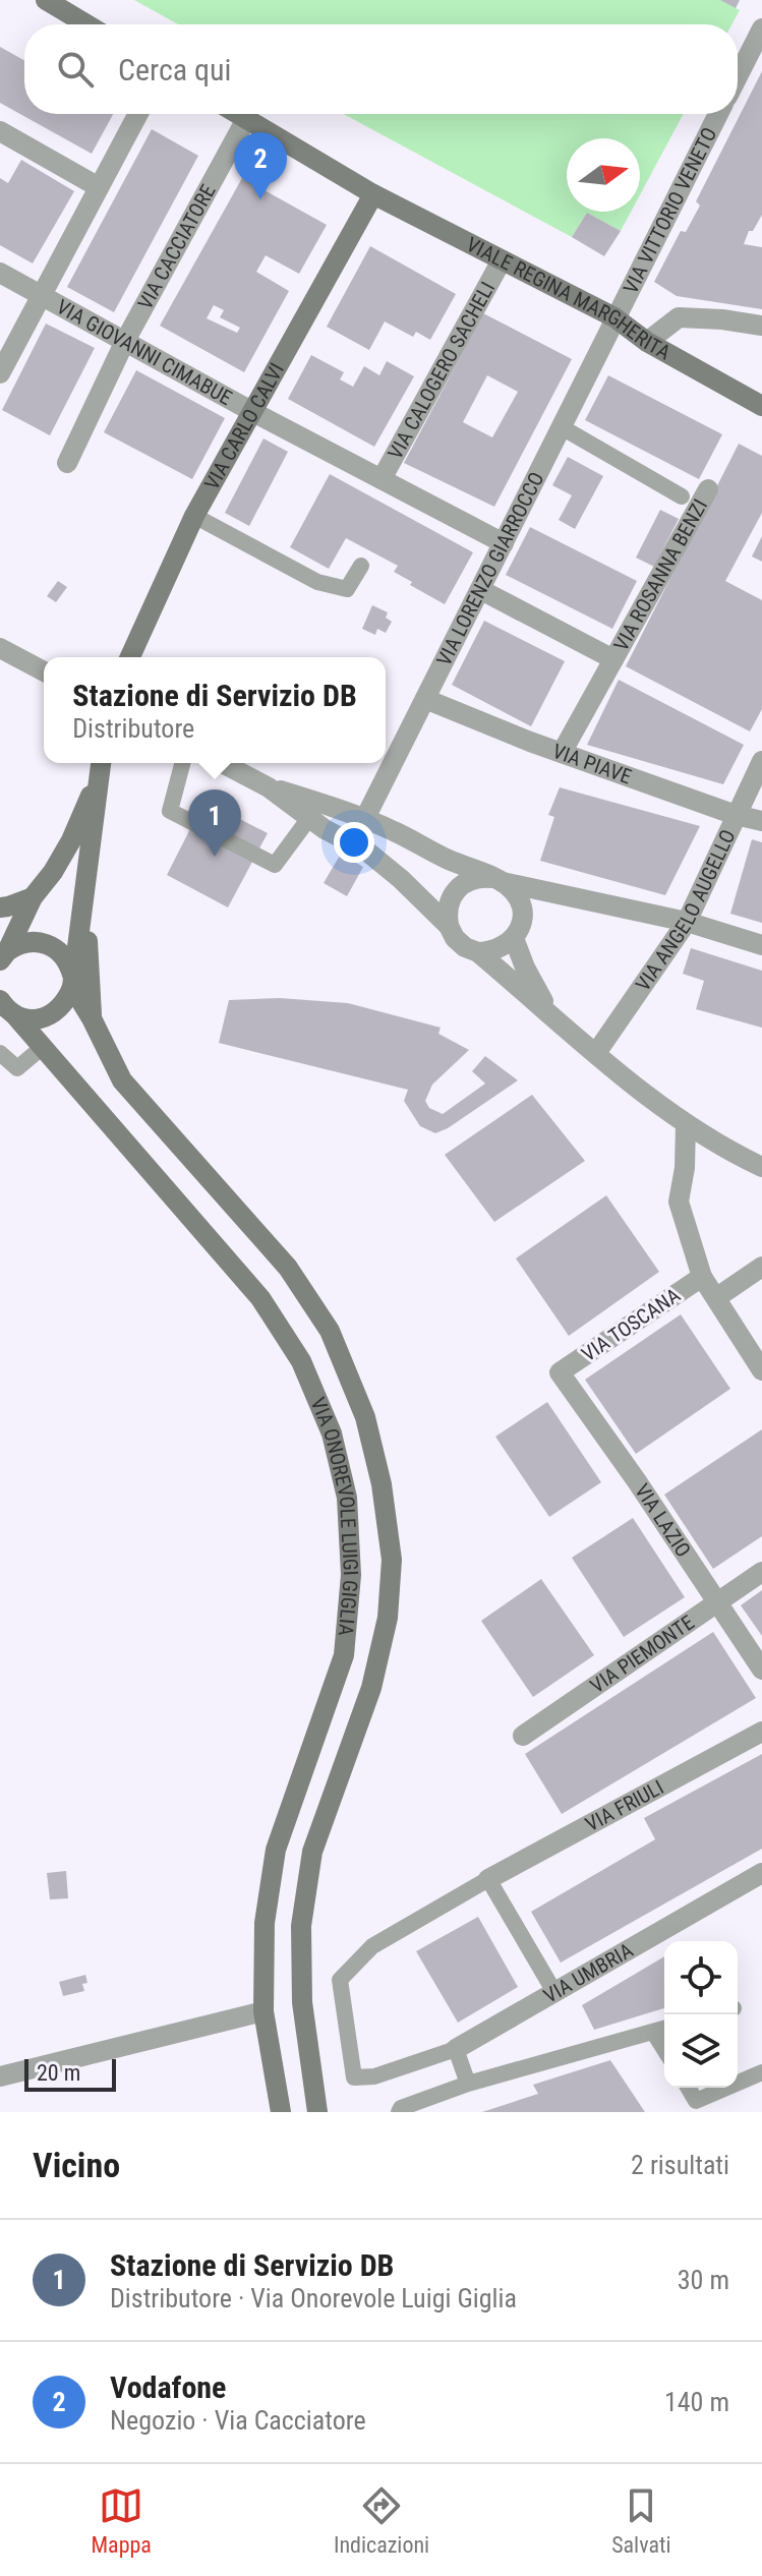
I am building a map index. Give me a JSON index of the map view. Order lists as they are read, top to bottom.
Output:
{
  "streets": {
    "main road": ["VIALE REGINA MARGHERITA", "VIA CARLO CALVI", "VIA ONOREVOLE LUIGI GIGLIA"],
    "street": [
      "VIA VITTORIO VENETO",
      "VIA CACCIATORE",
      "VIA GIOVANNI CIMABUE",
      "VIA CALOGERO SACHELI",
      "VIA LORENZO GIARROCCO",
      "VIA ROSANNA BENZI",
      "VIA PIAVE",
      "VIA ANGELO AUGELLO",
      "VIA TOSCANA",
      "VIA LAZIO",
      "VIA PIEMONTE",
      "VIA FRIULI",
      "VIA UMBRIA"
    ]
  },
  "crossings": [
    ["VIA VITTORIO VENETO", "VIALE REGINA MARGHERITA"],
    ["VIA VITTORIO VENETO", "VIA LORENZO GIARROCCO"],
    ["VIA CACCIATORE", "VIALE REGINA MARGHERITA"],
    ["VIA CACCIATORE", "VIA GIOVANNI CIMABUE"],
    ["VIALE REGINA MARGHERITA", "VIA CALOGERO SACHELI"],
    ["VIALE REGINA MARGHERITA", "VIA CARLO CALVI"],
    ["VIALE REGINA MARGHERITA", "VIA LORENZO GIARROCCO"],
    ["VIA GIOVANNI CIMABUE", "VIA CALOGERO SACHELI"],
    ["VIA GIOVANNI CIMABUE", "VIA CARLO CALVI"],
    ["VIA GIOVANNI CIMABUE", "VIA LORENZO GIARROCCO"],
    ["VIA LORENZO GIARROCCO", "VIA ROSANNA BENZI"],
    ["VIA LORENZO GIARROCCO", "VIA PIAVE"],
    ["VIA ROSANNA BENZI", "VIA PIAVE"],
    ["VIA PIAVE", "VIA ANGELO AUGELLO"],
    ["VIA TOSCANA", "VIA LAZIO"],
    ["VIA LAZIO", "VIA PIEMONTE"]
  ],
  "scale_bar": "20 m",
  "north": "right",
  "page": {
    "search": "Cerca qui",
    "pins": ["2", "1"],
    "popup": ["Stazione di Servizio DB", "Distributore"],
    "scale": "20 m",
    "heading": ["Vicino", "2 risultati"],
    "list": [
      {
        "mark": "1",
        "name": "Stazione di Servizio DB",
        "note": "Distributore · Via Onorevole Luigi Giglia",
        "value": "30 m"
      },
      {
        "mark": "2",
        "name": "Vodafone",
        "note": "Negozio · Via Cacciatore",
        "value": "140 m"
      }
    ],
    "nav": ["Mappa", "Indicazioni", "Salvati"]
  }
}
